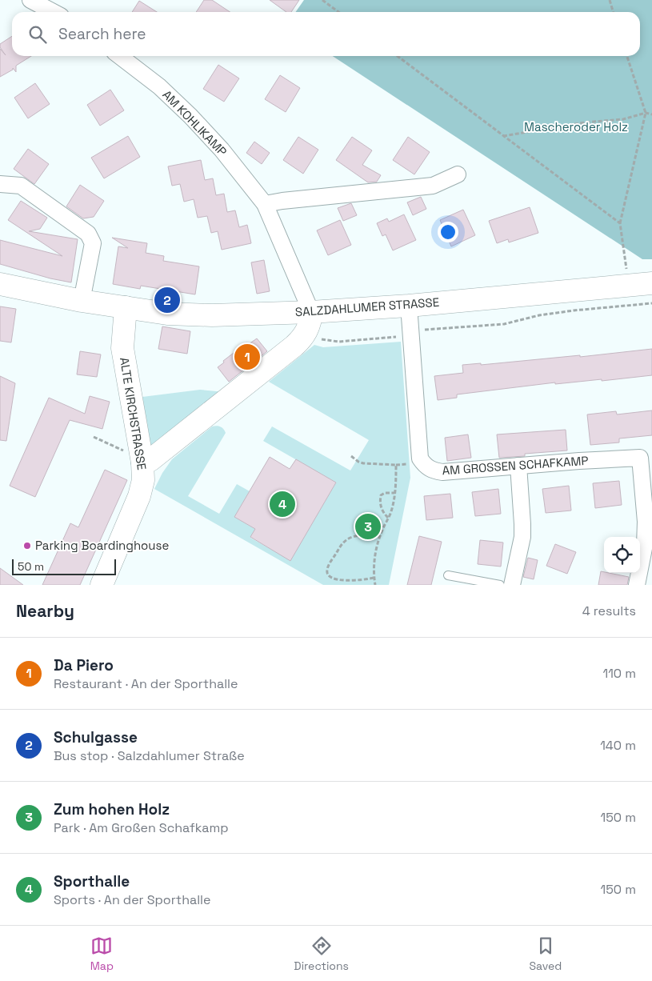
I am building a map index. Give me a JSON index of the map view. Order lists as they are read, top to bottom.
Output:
{
  "streets": {
    "main road": ["SALZDAHLUMER STRASSE", "ALTE KIRCHSTRASSE"],
    "street": ["AM KOHLIKAMP", "AM GROSSEN SCHAFKAMP"]
  },
  "crossings": [
    ["AM KOHLIKAMP", "SALZDAHLUMER STRASSE"],
    ["SALZDAHLUMER STRASSE", "ALTE KIRCHSTRASSE"],
    ["SALZDAHLUMER STRASSE", "AM GROSSEN SCHAFKAMP"]
  ],
  "parks": ["Mascheroder Holz"],
  "places": ["Parking Boardinghouse"],
  "scale_bar": "50 m",
  "page": {
    "search": "Search here",
    "pins": [
      "2",
      "1",
      "4",
      "3"
    ],
    "scale": "50 m",
    "heading": ["Nearby", "4 results"],
    "list": [
      {
        "mark": "1",
        "name": "Da Piero",
        "note": "Restaurant · An der Sporthalle",
        "value": "110 m"
      },
      {
        "mark": "2",
        "name": "Schulgasse",
        "note": "Bus stop · Salzdahlumer Straße",
        "value": "140 m"
      },
      {
        "mark": "3",
        "name": "Zum hohen Holz",
        "note": "Park · Am Großen Schafkamp",
        "value": "150 m"
      },
      {
        "mark": "4",
        "name": "Sporthalle",
        "note": "Sports · An der Sporthalle",
        "value": "150 m"
      }
    ],
    "nav": ["Map", "Directions", "Saved"]
  }
}
